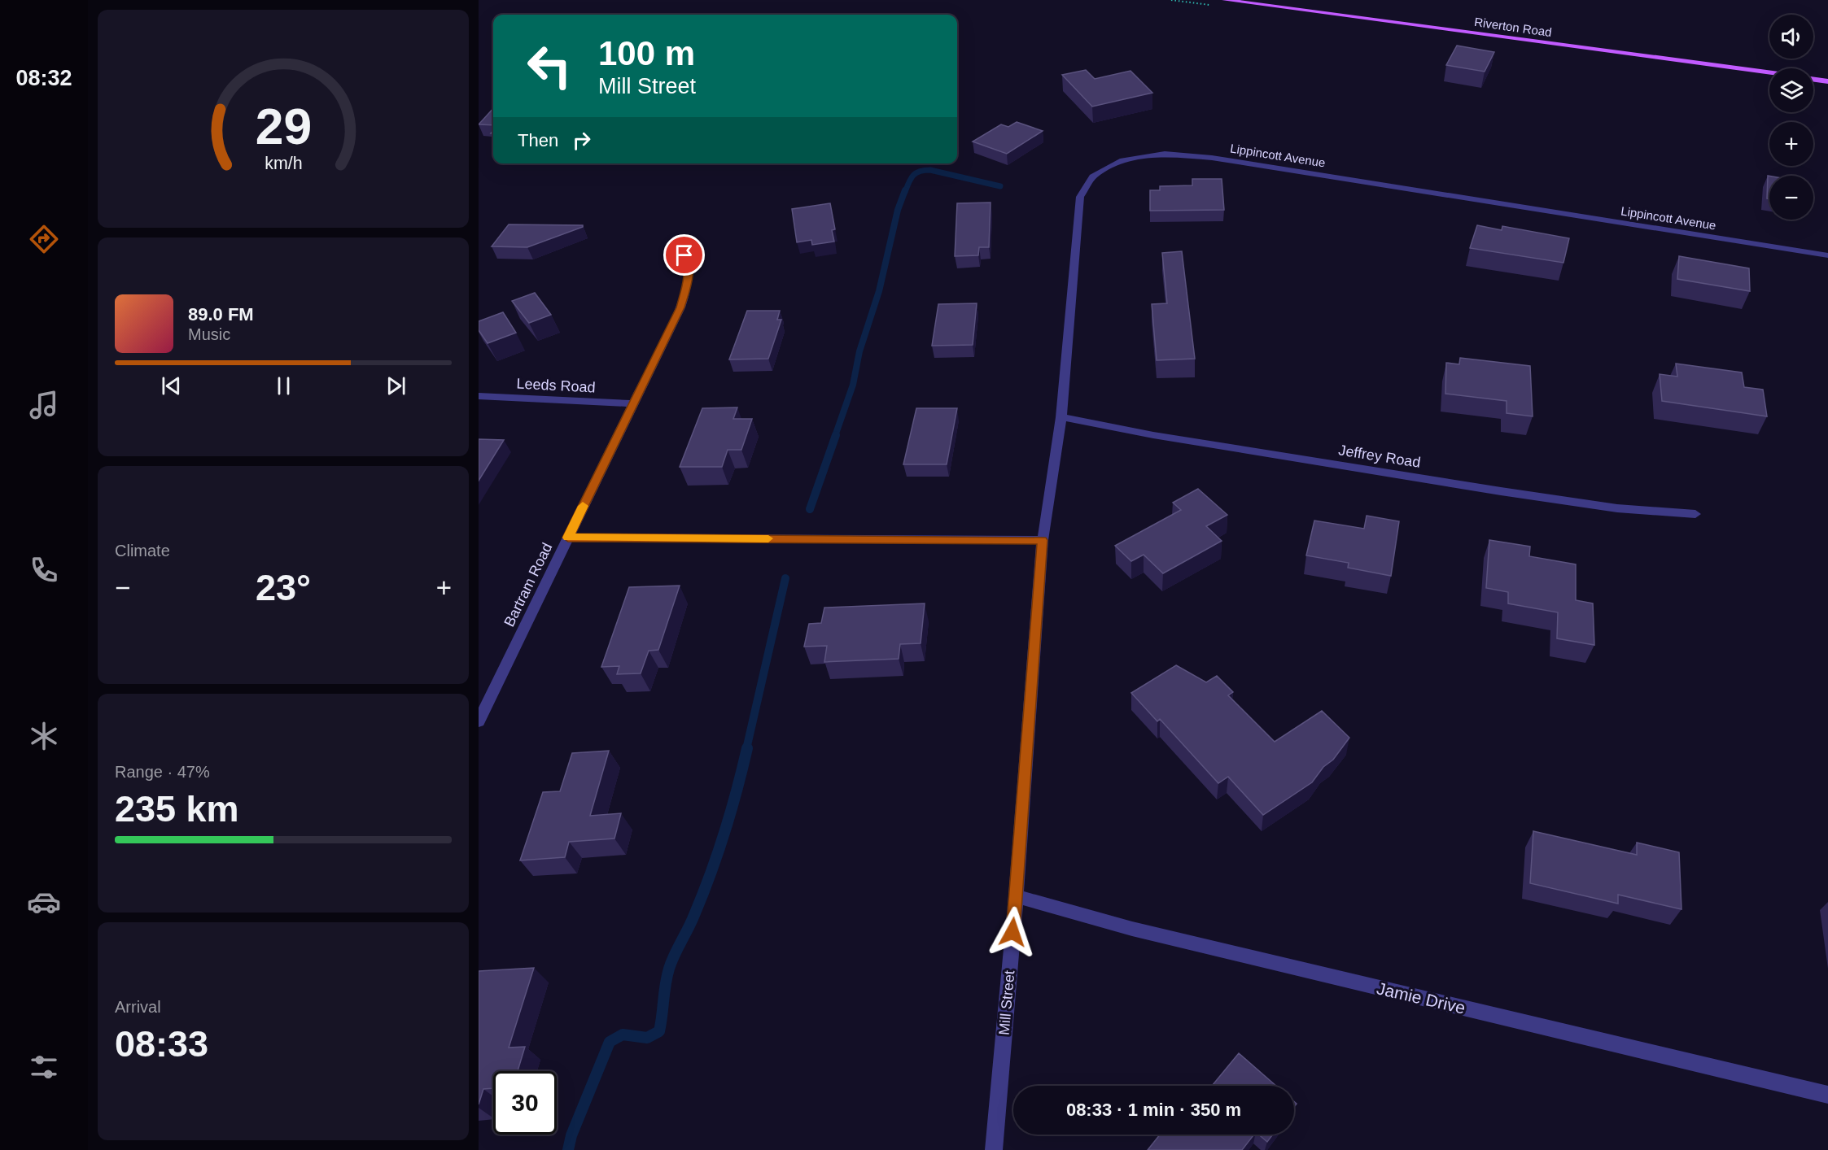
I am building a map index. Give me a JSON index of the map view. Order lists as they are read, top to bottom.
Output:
{
  "streets": {
    "main road": ["Riverton Road"],
    "street": [
      "Lippincott Avenue",
      "Leeds Road",
      "Jeffrey Road",
      "Bartram Road",
      "Jamie Drive",
      "Mill Street"
    ]
  },
  "crossings": [
    ["Lippincott Avenue", "Jeffrey Road"],
    ["Lippincott Avenue", "Mill Street"],
    ["Leeds Road", "Bartram Road"],
    ["Jamie Drive", "Mill Street"]
  ],
  "page": {
    "tabs": "08:32",
    "map_buttons": ["+", "−"],
    "turn": ["100 m", "Mill Street"],
    "then": "Then",
    "song": ["89.0 FM", "Music"],
    "tile": [
      "Climate",
      ["Range · 47%", "235 km"],
      ["Arrival", "08:33"]
    ],
    "heat": ["−", "23°", "+"],
    "limit": "30",
    "trip": "08:33 · 1 min · 350 m",
    "gauge": ["29", "km/h"]
  }
}
